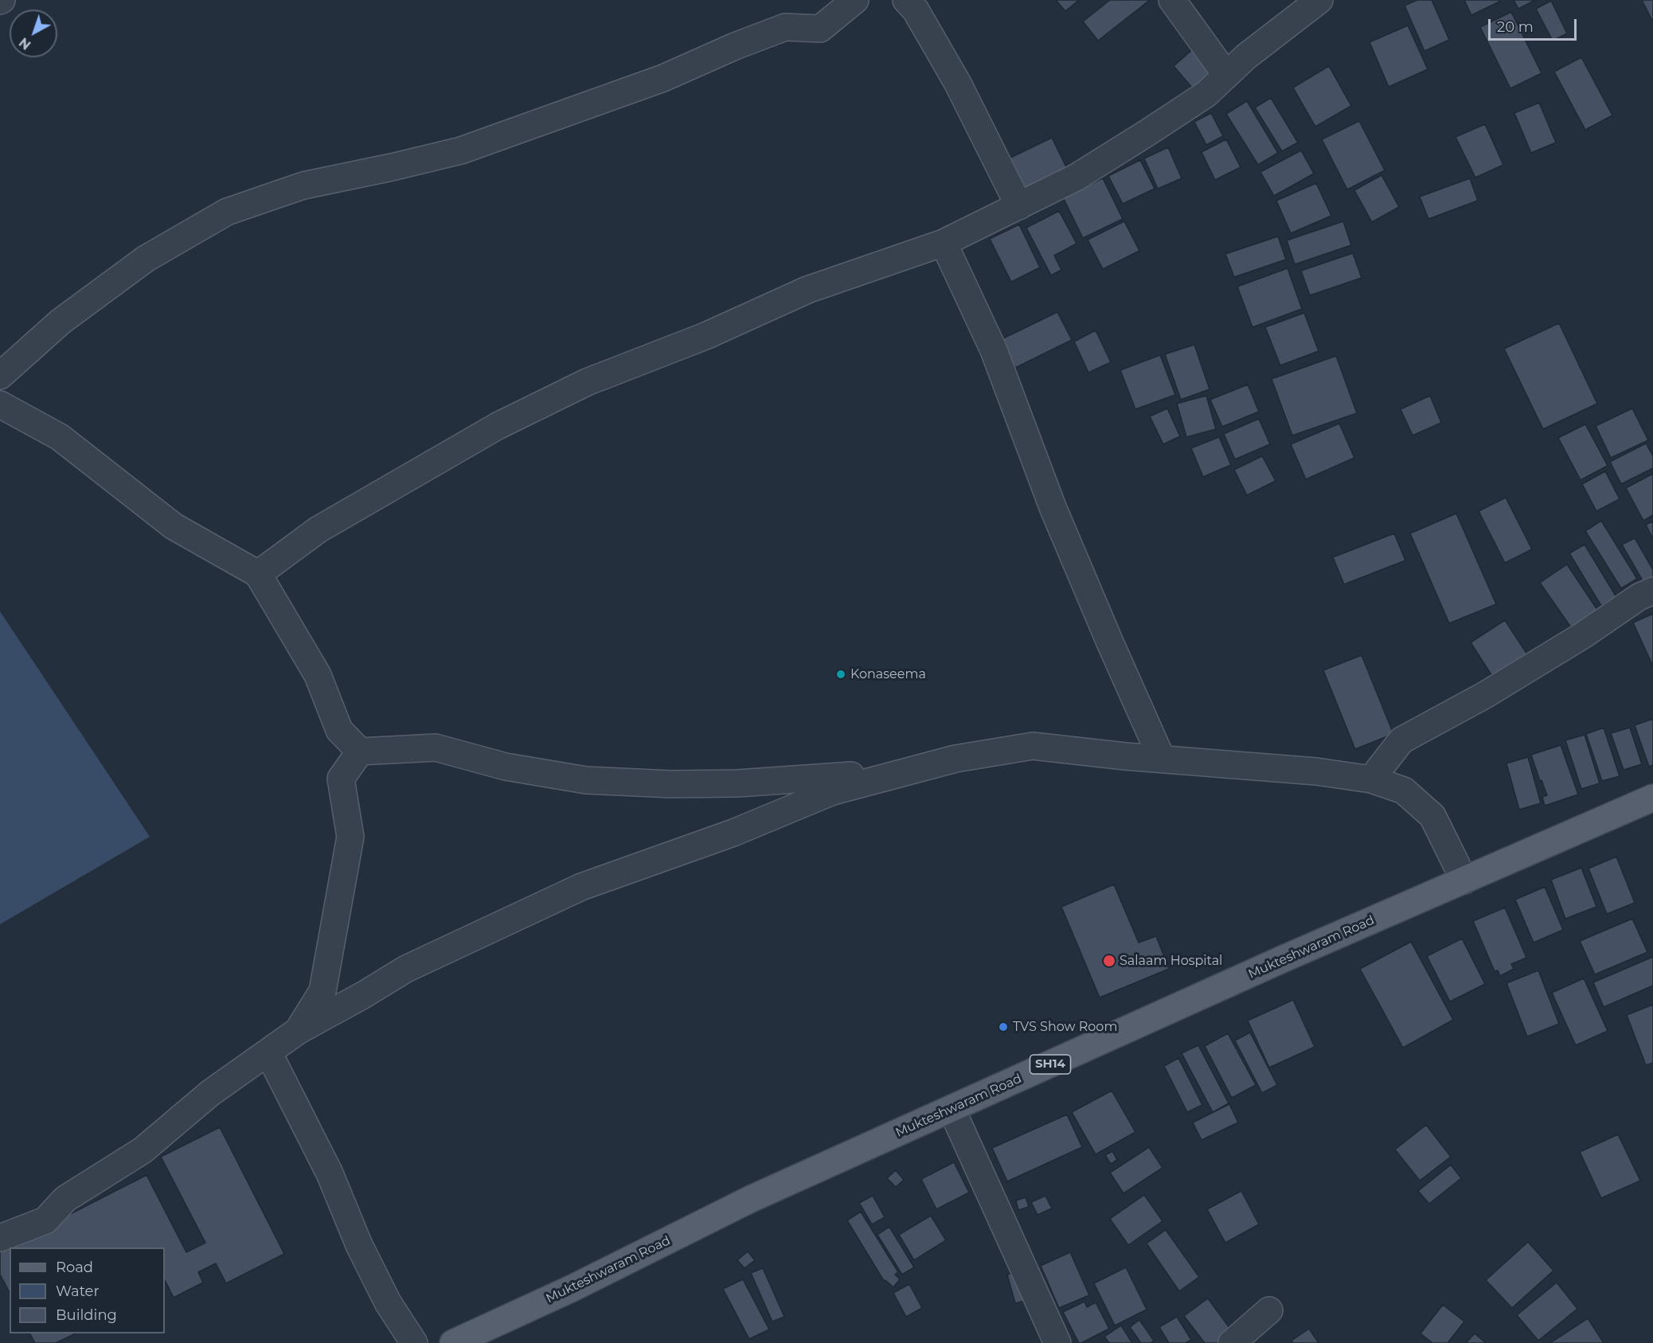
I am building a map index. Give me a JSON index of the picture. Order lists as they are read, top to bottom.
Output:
{
  "streets": {
    "main road": ["Mukteshwaram Road", "SH14"]
  },
  "places": ["Konaseema", "Salaam Hospital", "TVS Show Room"],
  "legend": ["Road", "Water", "Building"],
  "scale_bar": "20 m",
  "north": "bottom left"
}
